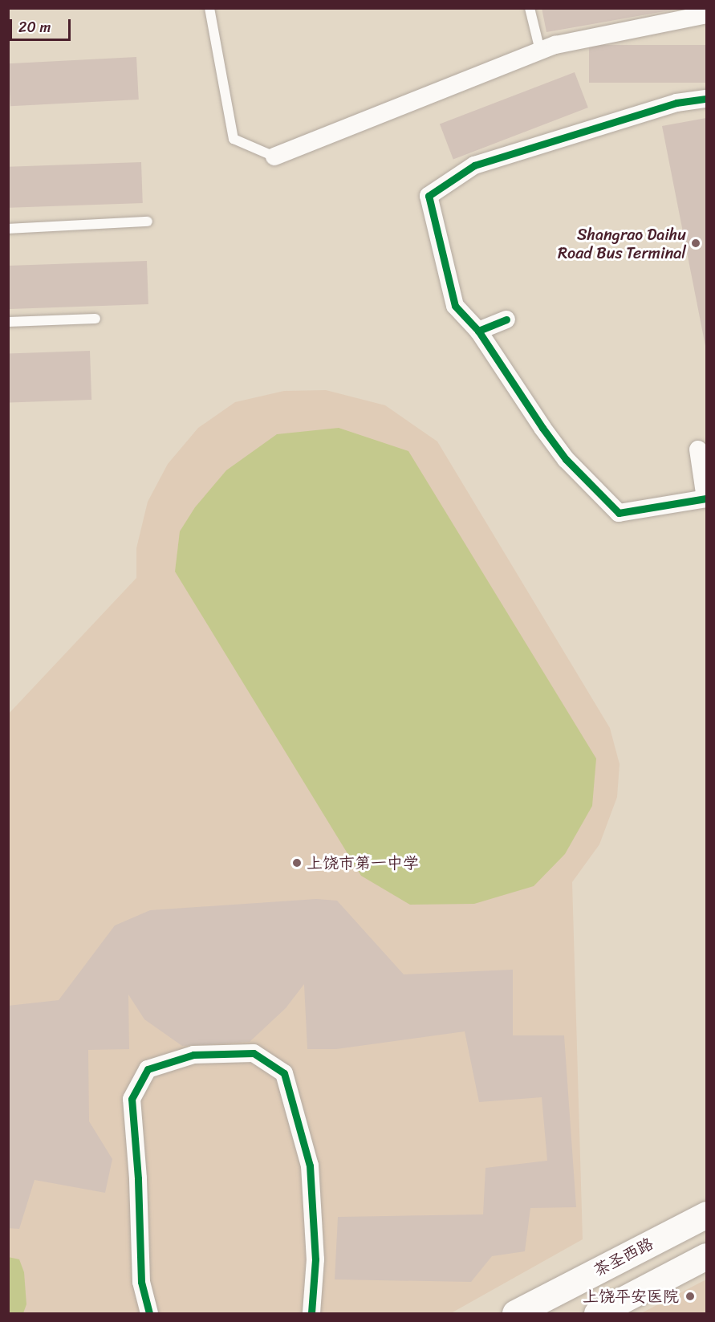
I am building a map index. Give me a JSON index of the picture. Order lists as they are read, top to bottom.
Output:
{
  "streets": {
    "main road": ["茶圣西路"]
  },
  "places": ["Shangrao Daihu Road Bus Terminal", "上饶市第一中学", "上饶平安医院"],
  "scale_bar": "20 m"
}
